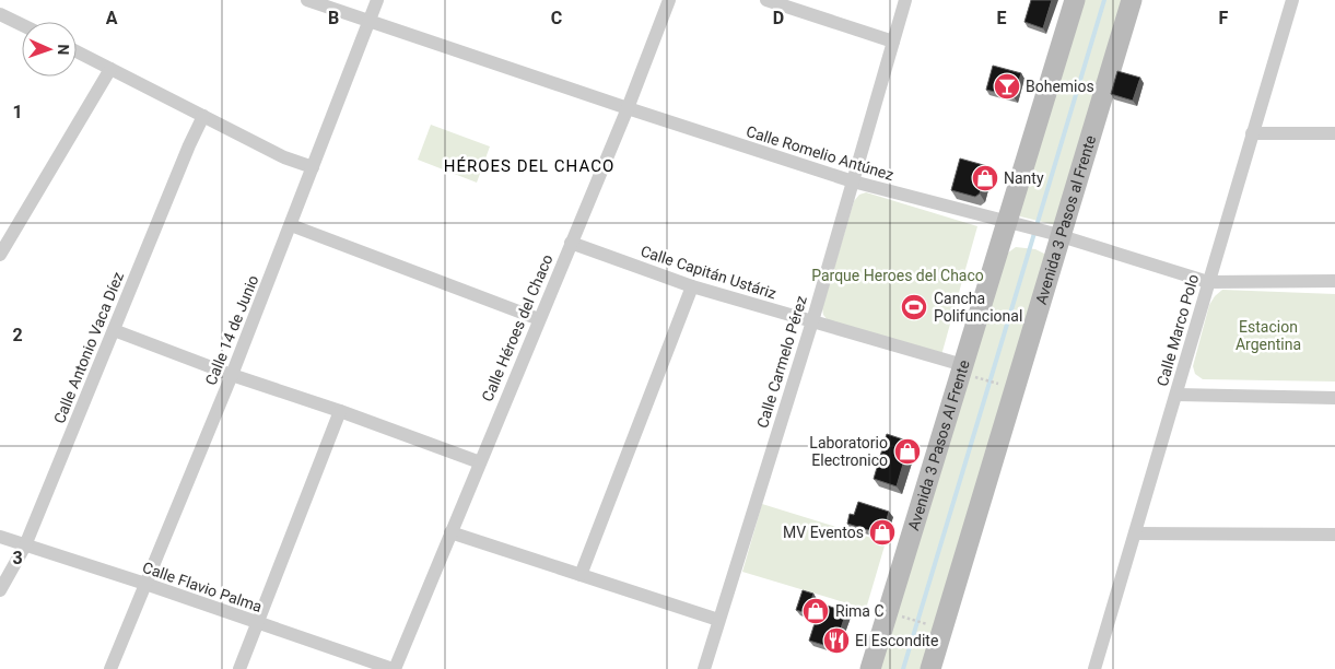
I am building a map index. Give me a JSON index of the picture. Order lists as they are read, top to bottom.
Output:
{
  "streets": {
    "main road": ["Avenida 3 Pasos al Frente", "Avenida 3 Pasos Al Frente"],
    "street": [
      "Calle Romelio Antúnez",
      "Calle Capitán Ustáriz",
      "Calle Héroes del Chaco",
      "Calle 14 de Junio",
      "Calle Marco Polo",
      "Calle Antonio Vaca Díez",
      "Calle Carmelo Pérez",
      "Calle Flavio Palma"
    ]
  },
  "crossings": [
    ["Calle Romelio Antúnez", "Avenida 3 Pasos al Frente"],
    ["Calle Romelio Antúnez", "Calle Héroes del Chaco"],
    ["Calle Romelio Antúnez", "Calle 14 de Junio"],
    ["Calle Romelio Antúnez", "Calle Marco Polo"],
    ["Calle Romelio Antúnez", "Calle Carmelo Pérez"],
    ["Calle Romelio Antúnez", "Avenida 3 Pasos Al Frente"],
    ["Calle Capitán Ustáriz", "Calle Héroes del Chaco"],
    ["Calle Capitán Ustáriz", "Calle Carmelo Pérez"],
    ["Calle Capitán Ustáriz", "Avenida 3 Pasos Al Frente"],
    ["Calle Héroes del Chaco", "Calle Flavio Palma"],
    ["Calle 14 de Junio", "Calle Flavio Palma"],
    ["Calle Antonio Vaca Díez", "Calle Flavio Palma"]
  ],
  "districts": ["HÉROES DEL CHACO"],
  "parks": ["Parque Heroes del Chaco", "Estacion Argentina"],
  "places": {
    "bar": ["Bohemios"],
    "shop": [
      "Nanty",
      "Laboratorio Electronico",
      "MV Eventos",
      "Rima C"
    ],
    "sports": ["Cancha Polifuncional"],
    "restaurant": ["El Escondite"]
  },
  "north": "right",
  "grid": {
    "columns": [
      "A",
      "B",
      "C",
      "D",
      "E",
      "F"
    ],
    "rows": ["1", "2", "3"]
  }
}
